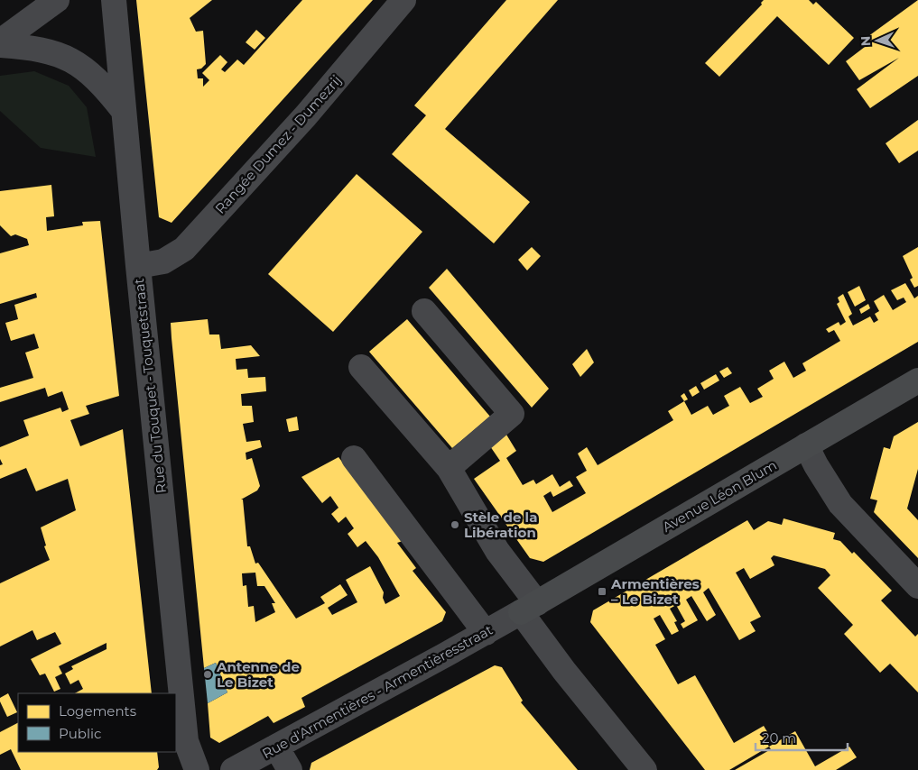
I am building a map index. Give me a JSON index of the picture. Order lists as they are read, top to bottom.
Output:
{
  "streets": {
    "main road": ["Avenue Léon Blum"],
    "street": ["Rangée Dumez - Dumezrij", "Rue du Touquet - Touquetstraat", "Rue d'Armentières - Armentièresstraat"]
  },
  "crossings": [
    ["Rangée Dumez - Dumezrij", "Rue du Touquet - Touquetstraat"],
    ["Avenue Léon Blum", "Rue d'Armentières - Armentièresstraat"]
  ],
  "places": {
    "other": ["Stèle de la Libération", "Antenne de Le Bizet"],
    "transit": ["Armentières – Le Bizet"]
  },
  "legend": ["Logements", "Public"],
  "scale_bar": "20 m",
  "north": "left"
}
